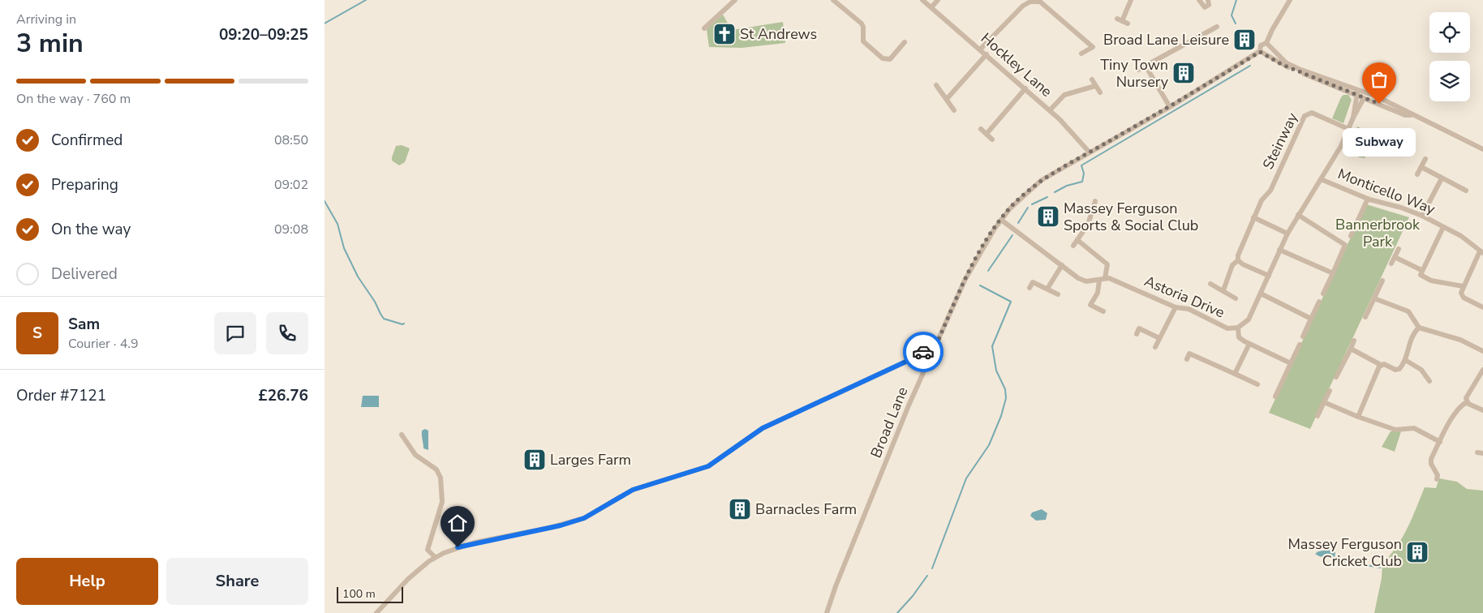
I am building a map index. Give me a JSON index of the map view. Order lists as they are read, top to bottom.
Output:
{
  "streets": {
    "street": [
      "Hockley Lane",
      "Steinway",
      "Monticello Way",
      "Astoria Drive",
      "Broad Lane"
    ]
  },
  "crossings": [
    ["Hockley Lane", "Broad Lane"],
    ["Steinway", "Astoria Drive"],
    ["Monticello Way", "Astoria Drive"]
  ],
  "parks": ["Bannerbrook Park"],
  "places": {
    "church": ["St Andrews"],
    "building": [
      "Broad Lane Leisure",
      "Tiny Town Nursery",
      "Massey Ferguson Sports & Social Club",
      "Larges Farm",
      "Barnacles Farm",
      "Massey Ferguson Cricket Club"
    ],
    "other": ["Subway"]
  },
  "scale_bar": "100 m",
  "page": {
    "heading": ["3 min", "Arriving in", "09:20–09:25"],
    "panel": [
      "Sam",
      "Courier · 4.9",
      "Order #7121",
      "£26.76"
    ],
    "bar": "On the way · 760 m",
    "list": [
      ["Confirmed", "08:50"],
      ["Preparing", "09:02"],
      ["On the way", "09:08"],
      "Delivered"
    ],
    "bubble": "Subway",
    "round": "S",
    "buttons": ["Help", "Share"],
    "scale": "100 m"
  }
}
